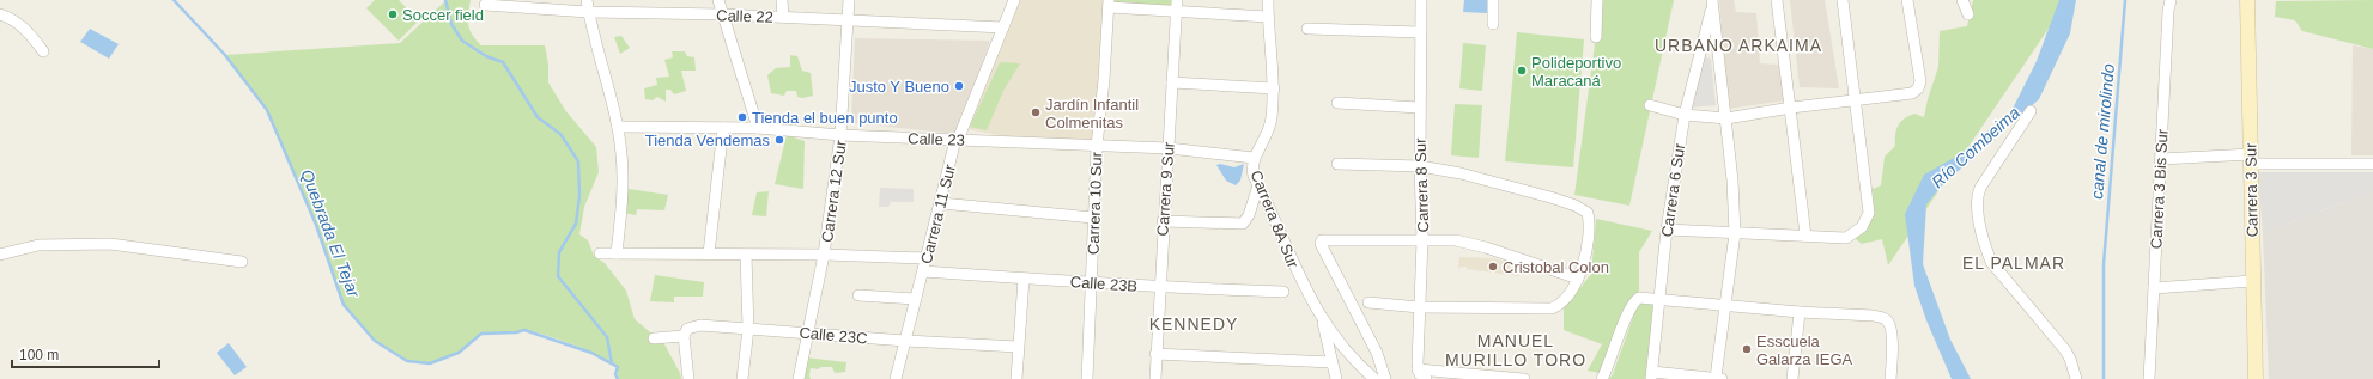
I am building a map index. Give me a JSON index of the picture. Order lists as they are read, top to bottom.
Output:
{
  "streets": {
    "street": [
      "Calle 22",
      "Calle 23",
      "Carrera 8 Sur",
      "Carrera 9 Sur",
      "Carrera 3 Bis Sur",
      "Carrera 6 Sur",
      "Carrera 3 Sur",
      "Carrera 12 Sur",
      "Carrera 10 Sur",
      "Carrera 11 Sur",
      "Carrera 8A Sur",
      "Calle 23B",
      "Calle 23C"
    ]
  },
  "crossings": [
    ["Calle 22", "Carrera 12 Sur"],
    ["Calle 22", "Carrera 11 Sur"],
    ["Calle 23", "Carrera 9 Sur"],
    ["Calle 23", "Carrera 12 Sur"],
    ["Calle 23", "Carrera 10 Sur"],
    ["Calle 23", "Carrera 11 Sur"],
    ["Calle 23", "Carrera 8A Sur"],
    ["Carrera 9 Sur", "Calle 23B"],
    ["Carrera 12 Sur", "Calle 23C"],
    ["Carrera 10 Sur", "Calle 23B"],
    ["Carrera 11 Sur", "Calle 23B"],
    ["Carrera 11 Sur", "Calle 23C"]
  ],
  "districts": [
    "URBANO ARKAIMA",
    "EL PALMAR",
    "KENNEDY",
    "MANUEL MURILLO TORO"
  ],
  "water": ["canal de mirolindo", "Río Combeima", "Quebrada El Tejar"],
  "places": [
    "Soccer field",
    "Polideportivo Maracaná",
    "Justo Y Bueno",
    "Jardín Infantil Colmenitas",
    "Tienda el buen punto",
    "Tienda Vendemas",
    "Cristobal Colon",
    "Esscuela Galarza IEGA"
  ],
  "scale_bar": "100 m"
}
